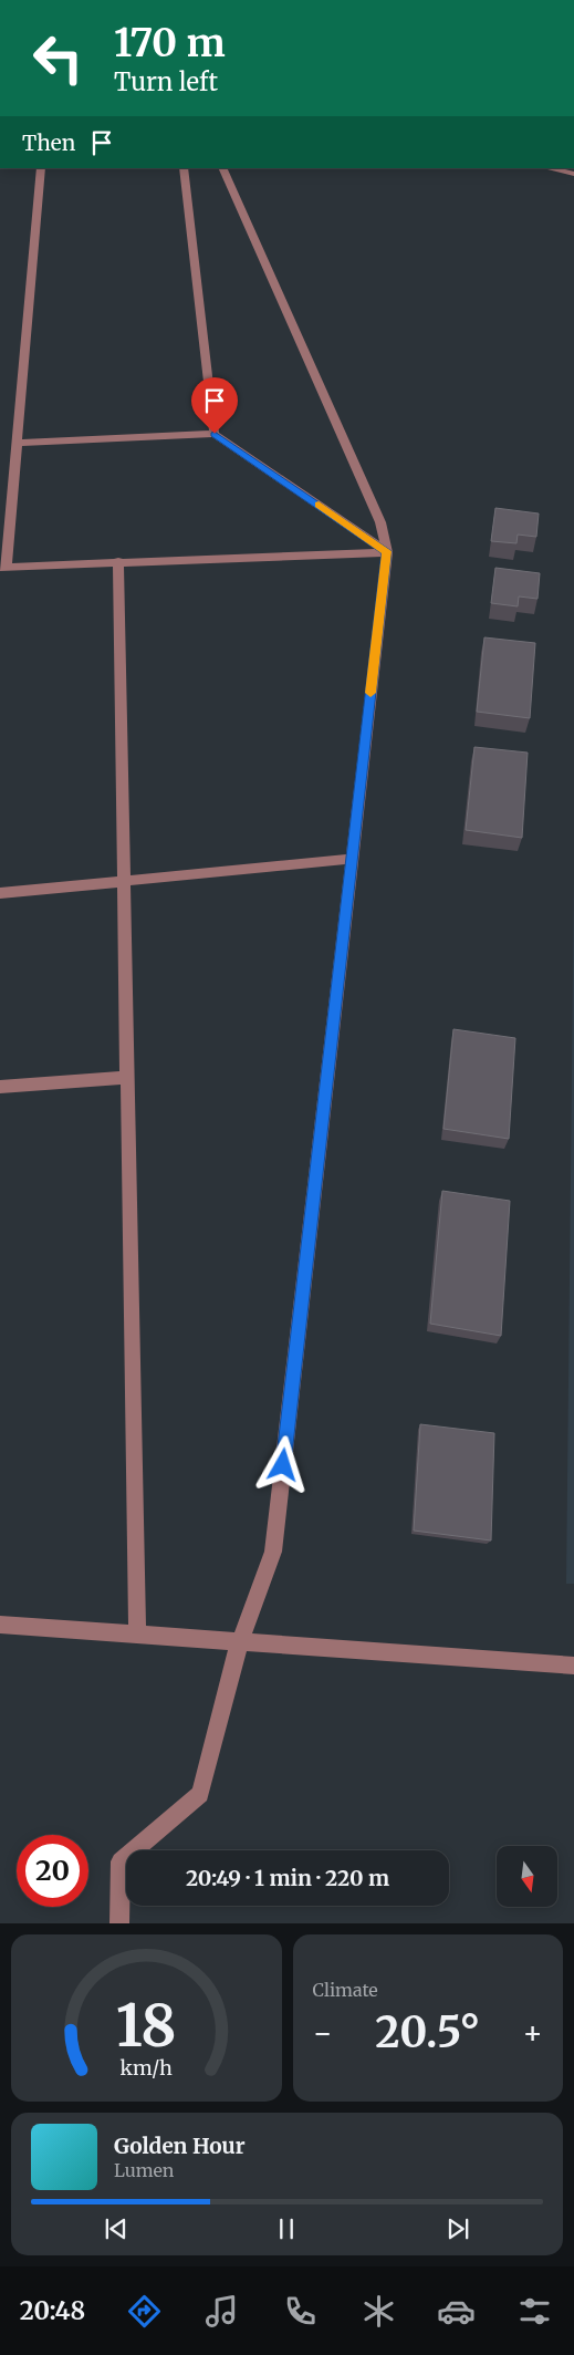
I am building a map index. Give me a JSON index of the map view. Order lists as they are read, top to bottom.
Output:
{
  "north": "bottom",
  "page": {
    "turn": ["170 m", "Turn left"],
    "then": "Then",
    "limit": "20",
    "trip": "20:49 · 1 min · 220 m",
    "tile": "Climate",
    "heat": ["−", "20.5°", "+"],
    "song": ["Golden Hour", "Lumen"],
    "tabs": "20:48",
    "gauge": ["18", "km/h"]
  }
}
